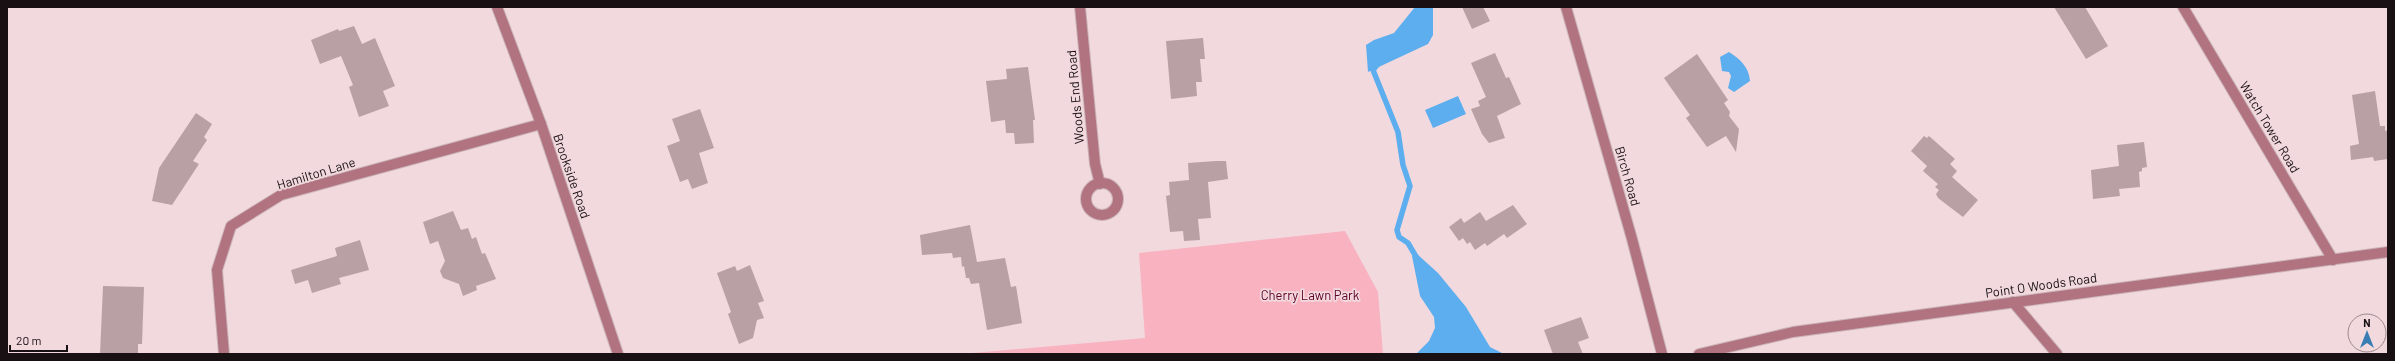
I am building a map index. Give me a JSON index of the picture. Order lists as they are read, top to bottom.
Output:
{
  "streets": {
    "street": [
      "Woods End Road",
      "Watch Tower Road",
      "Hamilton Lane",
      "Brookside Road",
      "Birch Road",
      "Point O Woods Road"
    ]
  },
  "crossings": [
    ["Watch Tower Road", "Point O Woods Road"],
    ["Hamilton Lane", "Brookside Road"]
  ],
  "parks": ["Cherry Lawn Park"],
  "scale_bar": "20 m",
  "north": "top"
}
